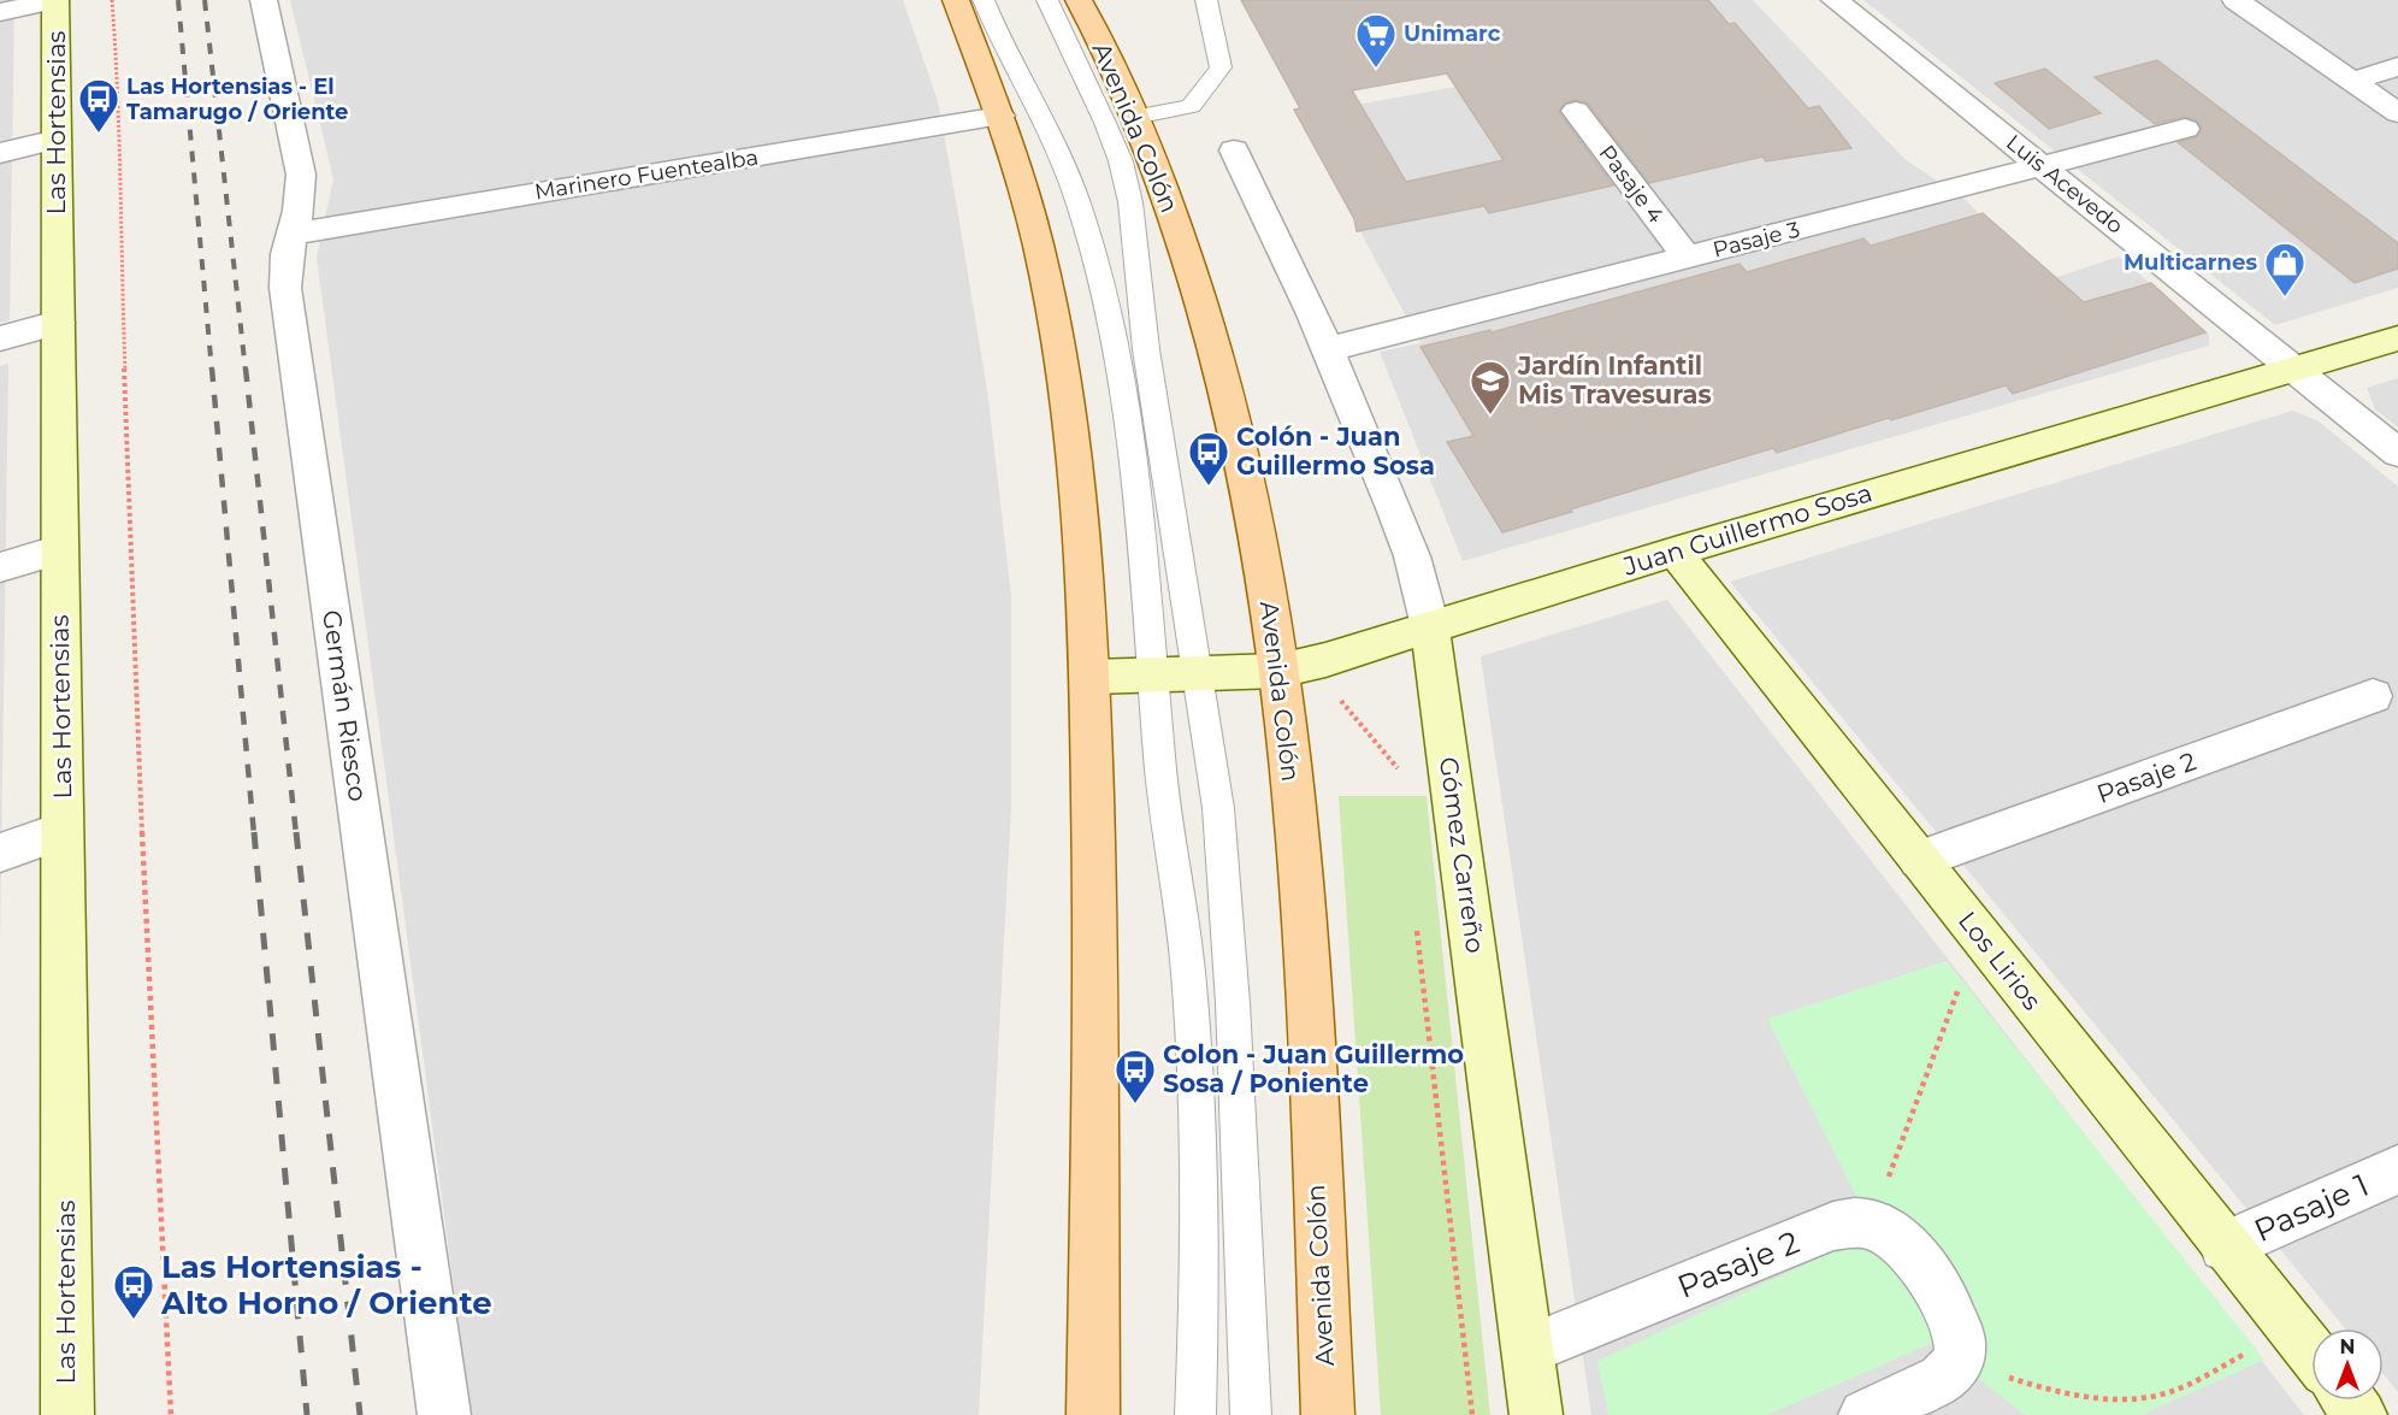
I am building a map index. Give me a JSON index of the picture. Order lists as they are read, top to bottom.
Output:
{
  "streets": {
    "main road": ["Avenida Colón"],
    "street": [
      "Las Hortensias",
      "Marinero Fuentealba",
      "Pasaje 4",
      "Luis Acevedo",
      "Pasaje 3",
      "Juan Guillermo Sosa",
      "Germán Riesco",
      "Pasaje 2",
      "Gómez Carreño",
      "Los Lirios",
      "Pasaje 1"
    ]
  },
  "crossings": [
    ["Avenida Colón", "Juan Guillermo Sosa"],
    ["Marinero Fuentealba", "Germán Riesco"],
    ["Pasaje 4", "Pasaje 3"],
    ["Luis Acevedo", "Pasaje 3"],
    ["Luis Acevedo", "Juan Guillermo Sosa"],
    ["Pasaje 3", "Gómez Carreño"],
    ["Juan Guillermo Sosa", "Gómez Carreño"],
    ["Juan Guillermo Sosa", "Los Lirios"],
    ["Pasaje 2", "Gómez Carreño"],
    ["Pasaje 2", "Los Lirios"],
    ["Los Lirios", "Pasaje 1"]
  ],
  "places": {
    "supermarket": ["Unimarc"],
    "bus stop": [
      "Las Hortensias - El Tamarugo / Oriente",
      "Colón - Juan Guillermo Sosa",
      "Colon - Juan Guillermo Sosa / Poniente",
      "Las Hortensias - Alto Horno / Oriente"
    ],
    "shop": ["Multicarnes"],
    "school or university": ["Jardín Infantil Mis Travesuras"]
  },
  "north": "top"
}
